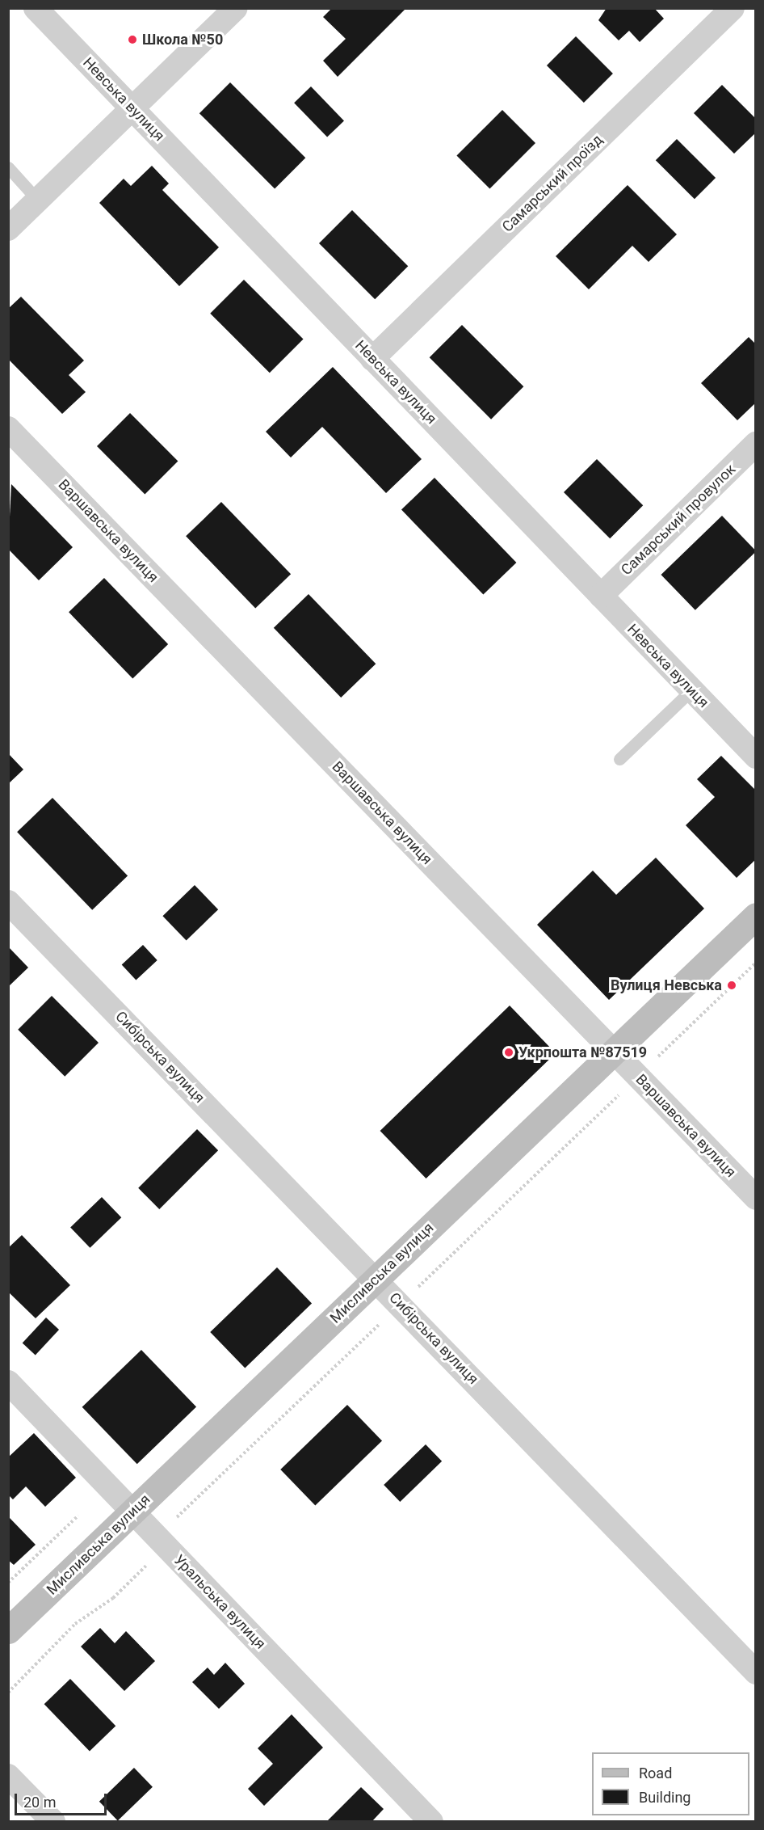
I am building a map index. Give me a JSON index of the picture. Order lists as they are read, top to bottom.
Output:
{
  "streets": {
    "street": [
      "Невська вулиця",
      "Самарський проїзд",
      "Самарський провулок",
      "Варшавська вулиця",
      "Сибірська вулиця",
      "Мисливська вулиця",
      "Уральська вулиця"
    ]
  },
  "crossings": [
    ["Невська вулиця", "Самарський проїзд"],
    ["Невська вулиця", "Самарський провулок"],
    ["Варшавська вулиця", "Мисливська вулиця"],
    ["Сибірська вулиця", "Мисливська вулиця"],
    ["Мисливська вулиця", "Уральська вулиця"]
  ],
  "places": ["Школа №50", "Вулиця Невська", "Укрпошта №87519"],
  "legend": ["Road", "Building"],
  "scale_bar": "20 m"
}
